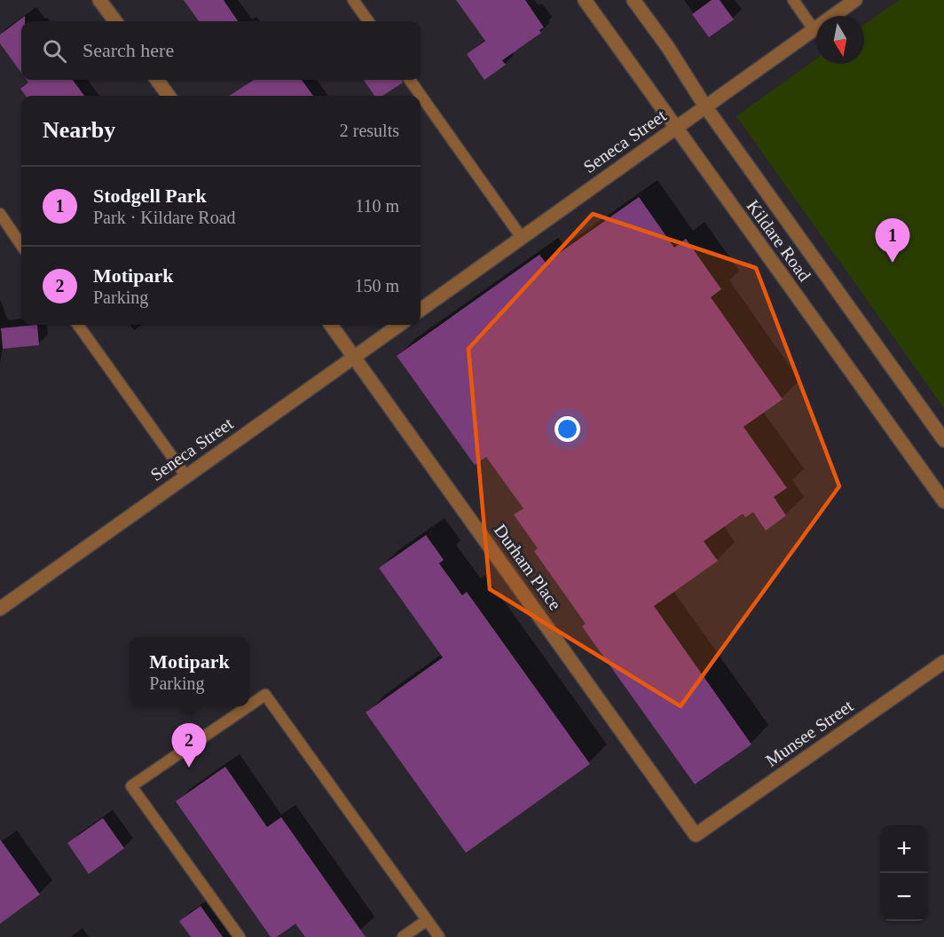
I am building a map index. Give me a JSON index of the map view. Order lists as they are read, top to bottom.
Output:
{
  "streets": {
    "street": [
      "Seneca Street",
      "Kildare Road",
      "Durham Place",
      "Munsee Street"
    ]
  },
  "crossings": [
    ["Seneca Street", "Kildare Road"],
    ["Seneca Street", "Durham Place"],
    ["Durham Place", "Munsee Street"]
  ],
  "north": "bottom",
  "page": {
    "search": "Search here",
    "heading": ["Nearby", "2 results"],
    "list": [
      {
        "mark": "1",
        "name": "Stodgell Park",
        "note": "Park · Kildare Road",
        "value": "110 m"
      },
      {
        "mark": "2",
        "name": "Motipark",
        "note": "Parking",
        "value": "150 m"
      }
    ],
    "pins": ["1", "2"],
    "popup": ["Motipark", "Parking"],
    "map_buttons": ["+", "−"]
  }
}
